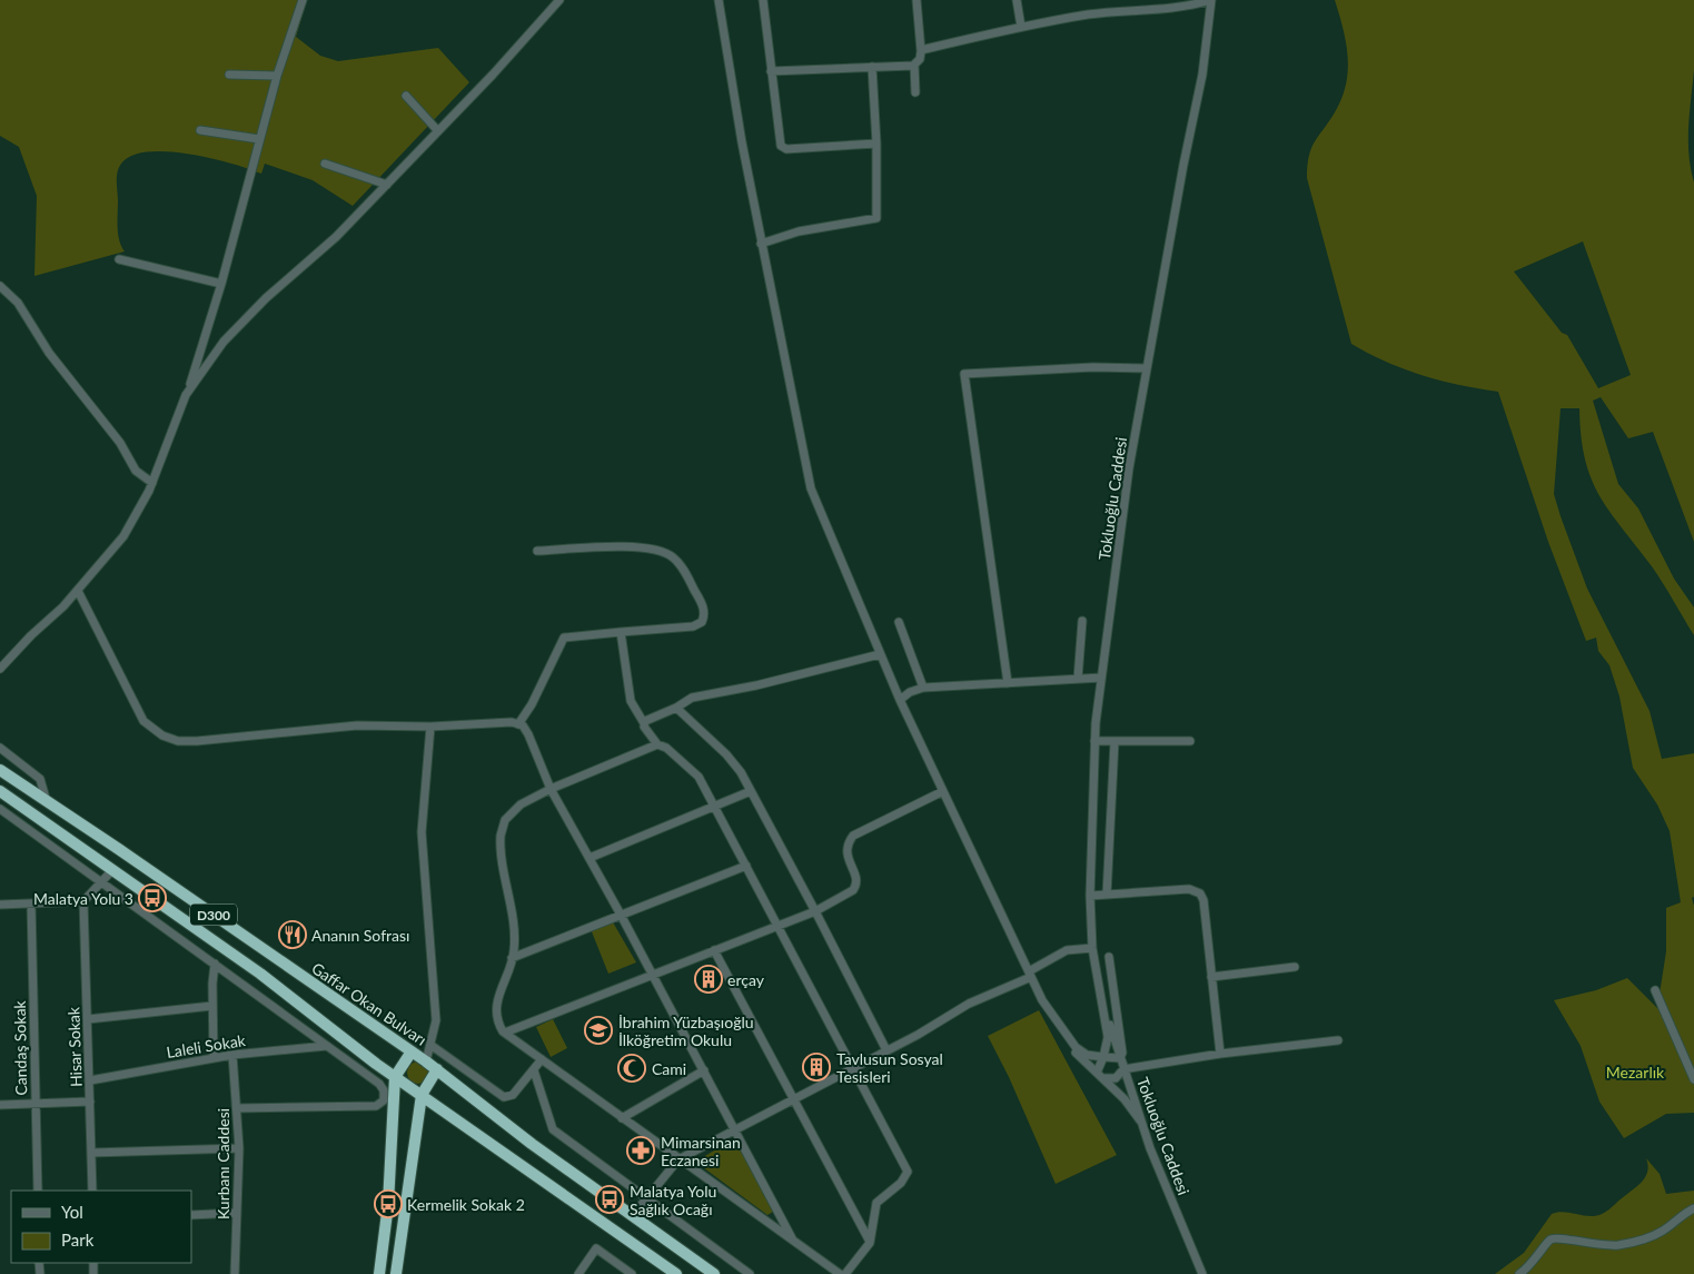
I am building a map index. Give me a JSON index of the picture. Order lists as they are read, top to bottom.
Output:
{
  "streets": {
    "highway": ["D300", "Gaffar Okan Bulvarı"],
    "street": [
      "Tokluoğlu Caddesi",
      "Laleli Sokak",
      "Hisar Sokak",
      "Candaş Sokak",
      "Kurbanı Caddesi"
    ]
  },
  "crossings": [
    ["Laleli Sokak", "Hisar Sokak"],
    ["Laleli Sokak", "Kurbanı Caddesi"]
  ],
  "parks": ["Mezarlık"],
  "places": {
    "bus stop": ["Malatya Yolu 3", "Malatya Yolu Sağlık Ocağı", "Kermelik Sokak 2"],
    "restaurant": ["Ananın Sofrası"],
    "building": ["erçay", "Tavlusun Sosyal Tesisleri"],
    "school or university": ["İbrahim Yüzbaşıoğlu İlköğretim Okulu"],
    "mosque": ["Cami"],
    "pharmacy": ["Mimarsinan Eczanesi"]
  },
  "legend": ["Yol", "Park"]
}
